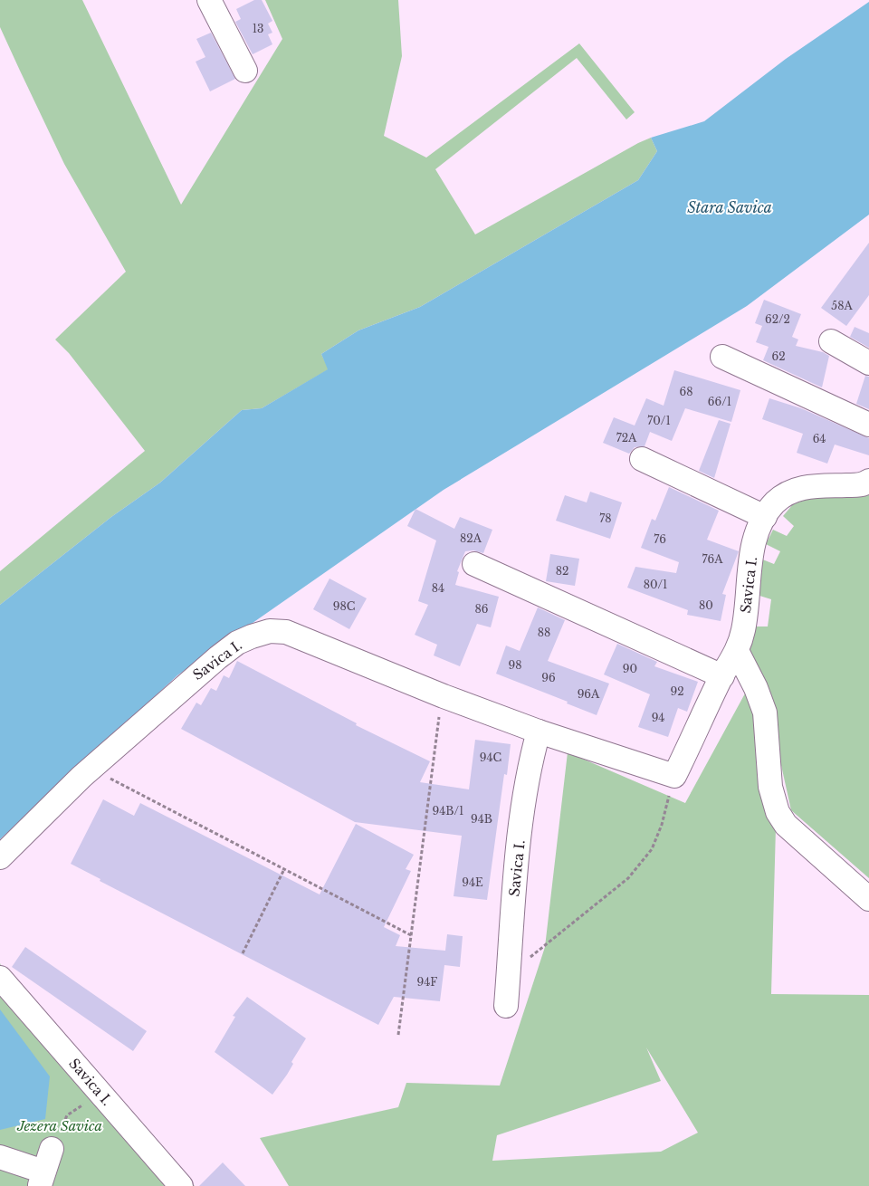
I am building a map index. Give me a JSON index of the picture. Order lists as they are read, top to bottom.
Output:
{
  "streets": {
    "street": ["Savica I."]
  },
  "water": ["Stara Savica"],
  "parks": ["Jezera Savica"],
  "house_numbers": [
    "13",
    "58A",
    "62/2",
    "62",
    "68",
    "66/1",
    "70/1",
    "72A",
    "64",
    "78",
    "82A",
    "76",
    "76A",
    "82",
    "80/1",
    "84",
    "80",
    "98C",
    "86",
    "88",
    "98",
    "90",
    "96",
    "92",
    "96A",
    "94",
    "94C",
    "94B/1",
    "94B",
    "94E",
    "94F"
  ]
}
